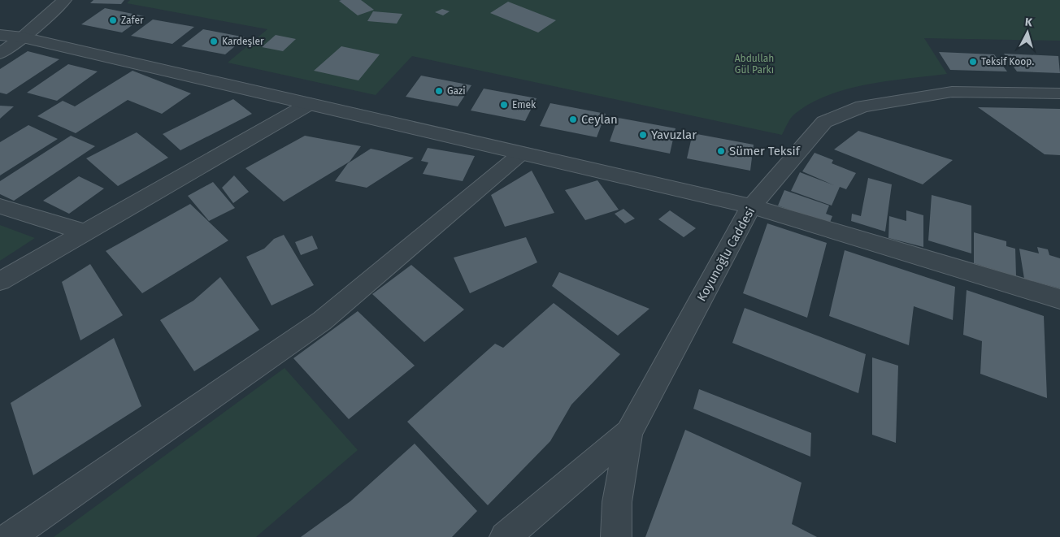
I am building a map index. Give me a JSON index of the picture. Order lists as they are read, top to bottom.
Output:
{
  "streets": {
    "street": ["Koyunoğlu Caddesi"]
  },
  "parks": ["Abdullah Gül Parkı"],
  "places": [
    "Zafer",
    "Kardeşler",
    "Teksif Koop.",
    "Gazi",
    "Emek",
    "Ceylan",
    "Yavuzlar",
    "Sümer Teksif"
  ],
  "north": "top"
}
